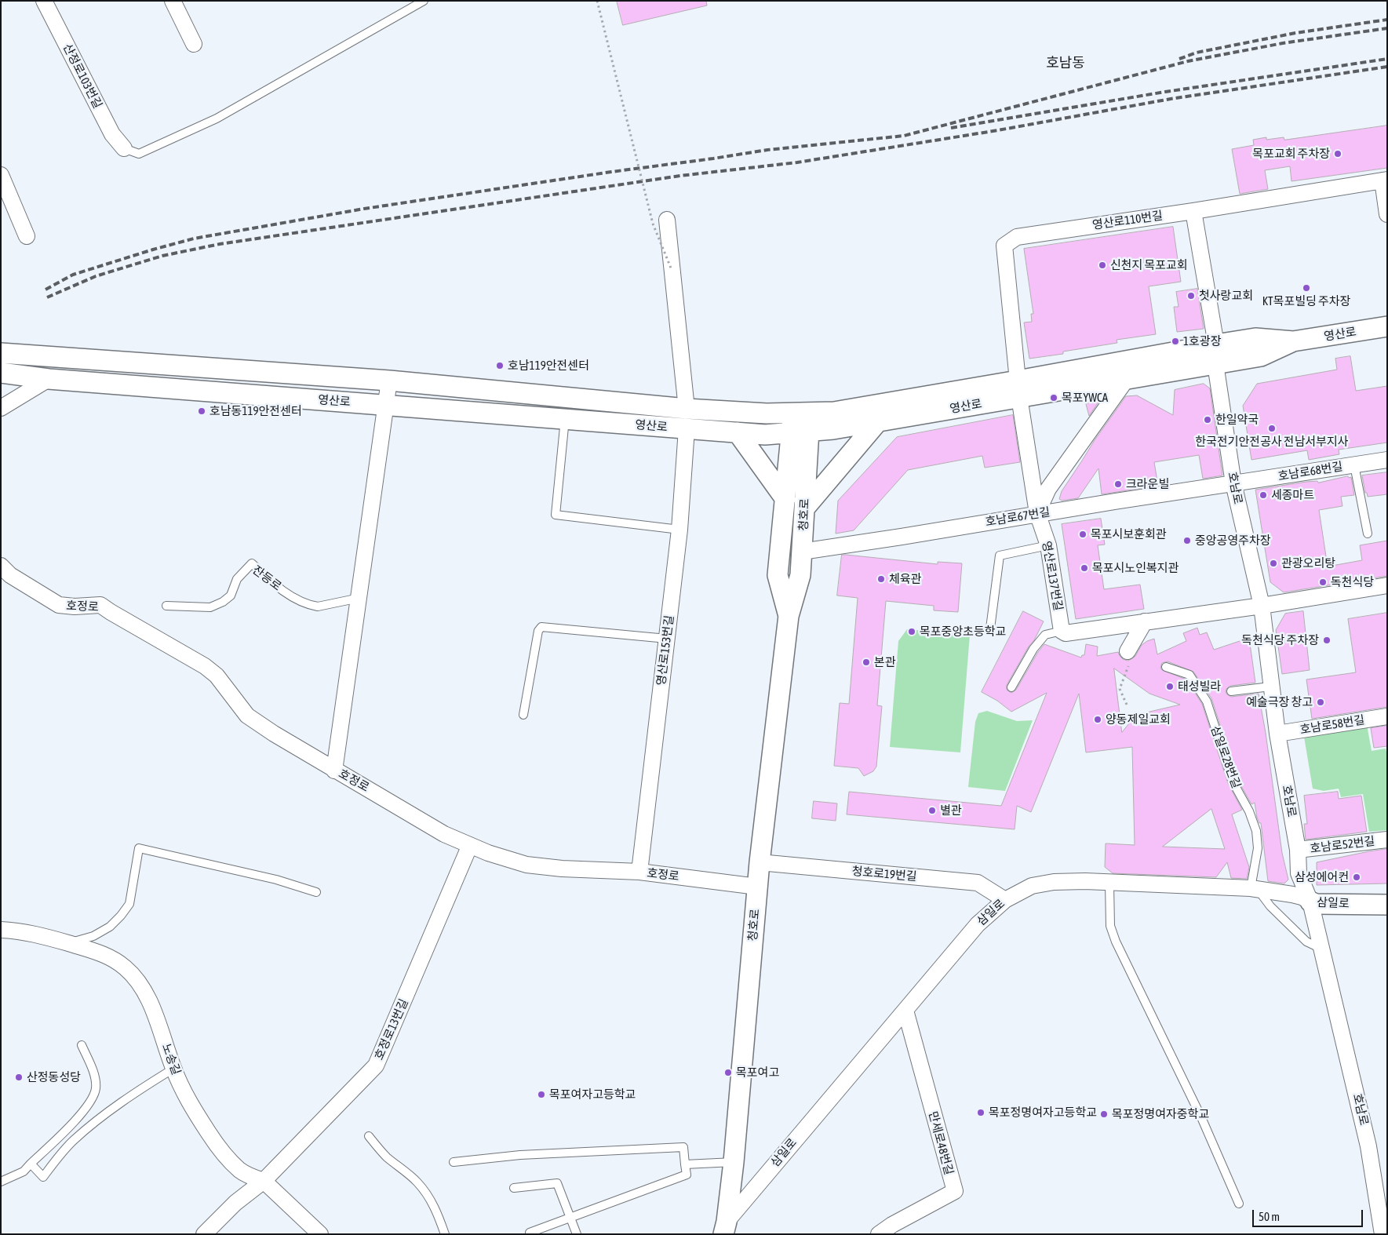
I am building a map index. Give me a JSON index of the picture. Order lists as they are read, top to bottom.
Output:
{
  "streets": {
    "street": [
      "산정로103번길",
      "영산로110번길",
      "영산로",
      "호남로68번길",
      "호남로",
      "청호로",
      "호남로67번길",
      "영산로137번길",
      "호정로",
      "영산로153번길",
      "호남로58번길",
      "호남로52번길",
      "청호로19번길",
      "삼일로",
      "호정로13번길",
      "노송길",
      "만세로48번길"
    ],
    "lane": ["잔등로", "삼일로28번길"]
  },
  "crossings": [
    ["영산로110번길", "영산로"],
    ["영산로110번길", "영산로137번길"],
    ["영산로", "호남로"],
    ["영산로", "청호로"],
    ["영산로", "영산로137번길"],
    ["영산로", "영산로153번길"],
    ["호남로68번길", "호남로"],
    ["호남로68번길", "호남로67번길"],
    ["호남로", "호남로67번길"],
    ["호남로", "호남로58번길"],
    ["호남로", "호남로52번길"],
    ["호남로", "삼일로"],
    ["청호로", "호남로67번길"],
    ["청호로", "호정로"],
    ["청호로", "청호로19번길"],
    ["청호로", "삼일로"],
    ["호남로67번길", "영산로137번길"],
    ["호정로", "영산로153번길"],
    ["호정로", "호정로13번길"],
    ["삼일로28번길", "삼일로"],
    ["청호로19번길", "삼일로"],
    ["삼일로", "만세로48번길"],
    ["호정로13번길", "노송길"]
  ],
  "districts": ["호남동"],
  "places": [
    "목포교회 주차장",
    "신천지 목포교회",
    "KT목포빌딩 주차장",
    "첫사랑교회",
    "1호광장",
    "호남119안전센터",
    "목포YWCA",
    "호남동119안전센터",
    "한일약국",
    "한국전기안전공사 전남서부지사",
    "크라운빌",
    "세종마트",
    "목포시보훈회관",
    "중앙공영주차장",
    "관광오리탕",
    "목포시노인복지관",
    "체육관",
    "독천식당",
    "목포중앙초등학교",
    "독천식당 주차장",
    "본관",
    "태성빌라",
    "예술극장 창고",
    "양동제일교회",
    "별관",
    "삼성에어컨",
    "목포여고",
    "산정동성당",
    "목포여자고등학교",
    "목포정명여자고등학교",
    "목포정명여자중학교"
  ],
  "scale_bar": "50 m"
}
